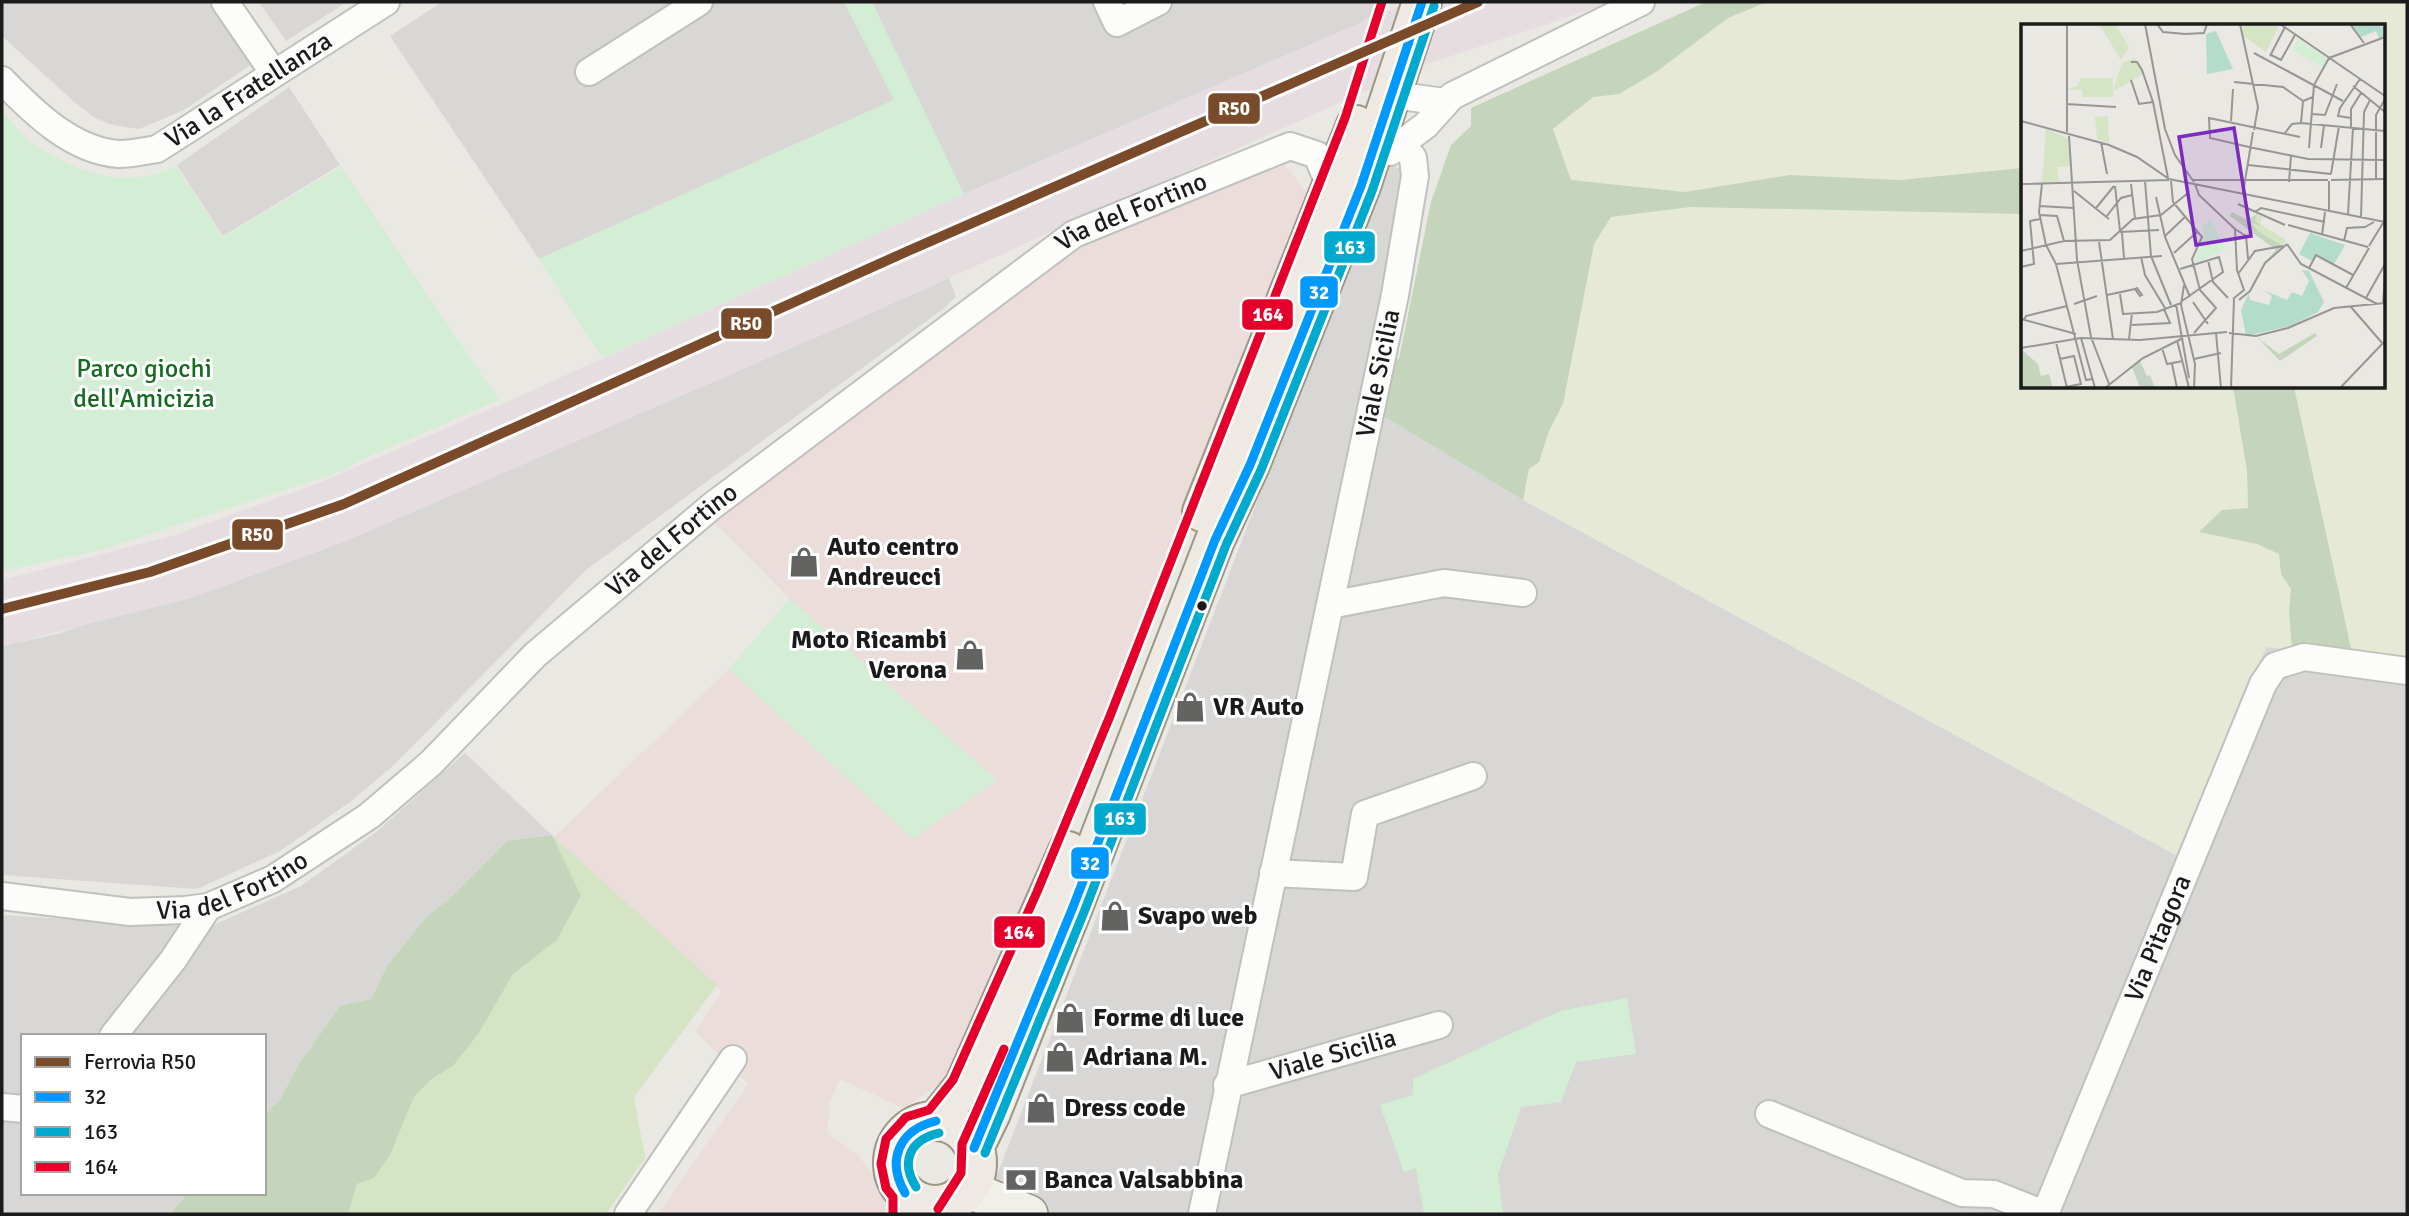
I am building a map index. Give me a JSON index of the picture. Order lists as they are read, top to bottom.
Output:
{
  "streets": {
    "street": [
      "Via la Fratellanza",
      "Via del Fortino",
      "Viale Sicilia",
      "Via Pitagora"
    ]
  },
  "parks": ["Parco giochi dell'Amicizia"],
  "places": {
    "shop": [
      "Auto centro Andreucci",
      "Moto Ricambi Verona",
      "VR Auto",
      "Svapo web",
      "Forme di luce",
      "Adriana M.",
      "Dress code"
    ],
    "bank": ["Banca Valsabbina"]
  },
  "lines": [
    "rail line R50",
    "transit line 32",
    "transit line 164",
    "transit line 163"
  ],
  "legend": [
    "Ferrovia R50",
    "32",
    "163",
    "164"
  ]
}
